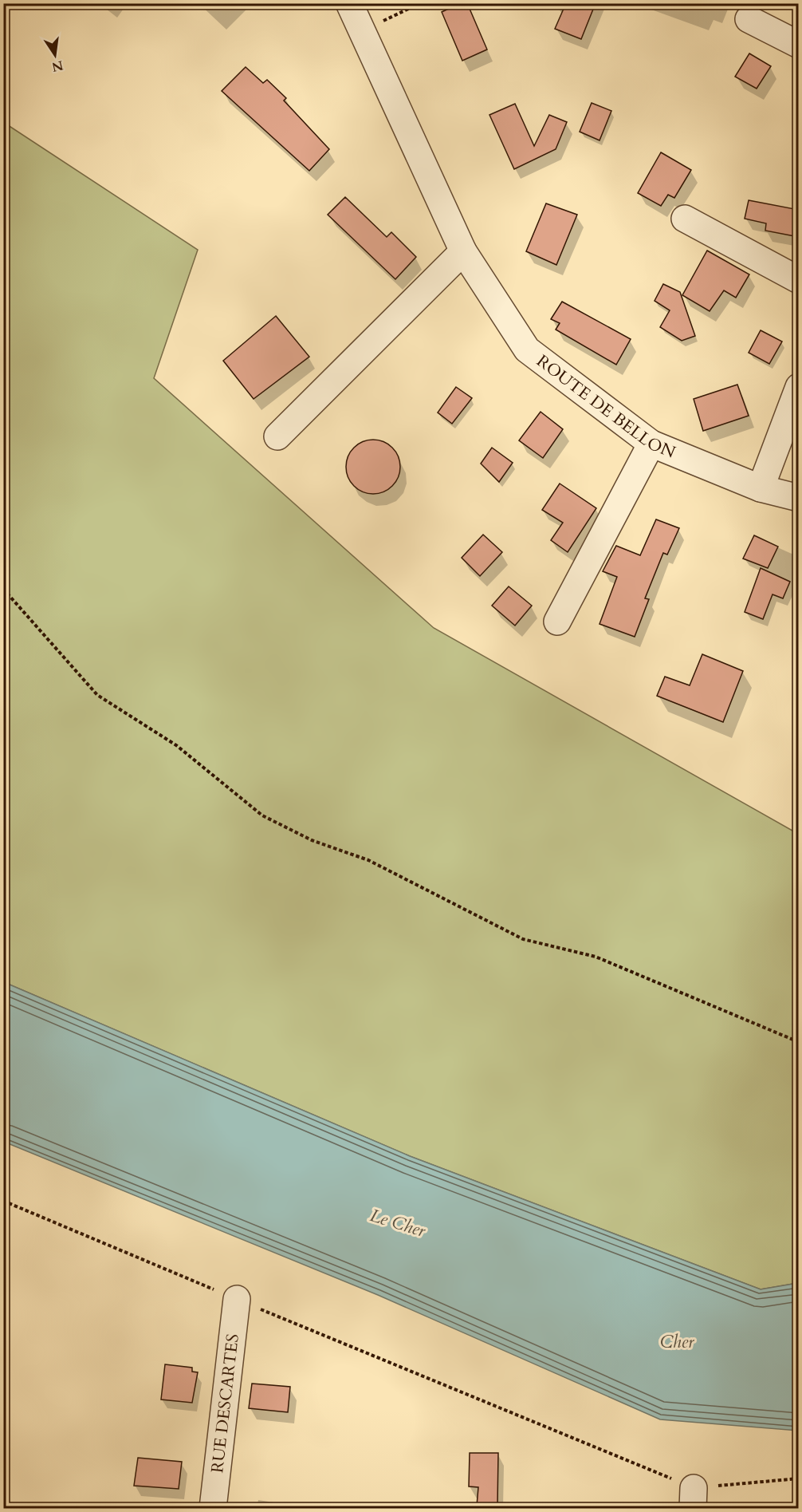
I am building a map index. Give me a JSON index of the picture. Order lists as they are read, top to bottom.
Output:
{
  "streets": {
    "street": ["ROUTE DE BELLON", "RUE DESCARTES"]
  },
  "water": ["Le Cher", "Cher"],
  "north": "bottom"
}
